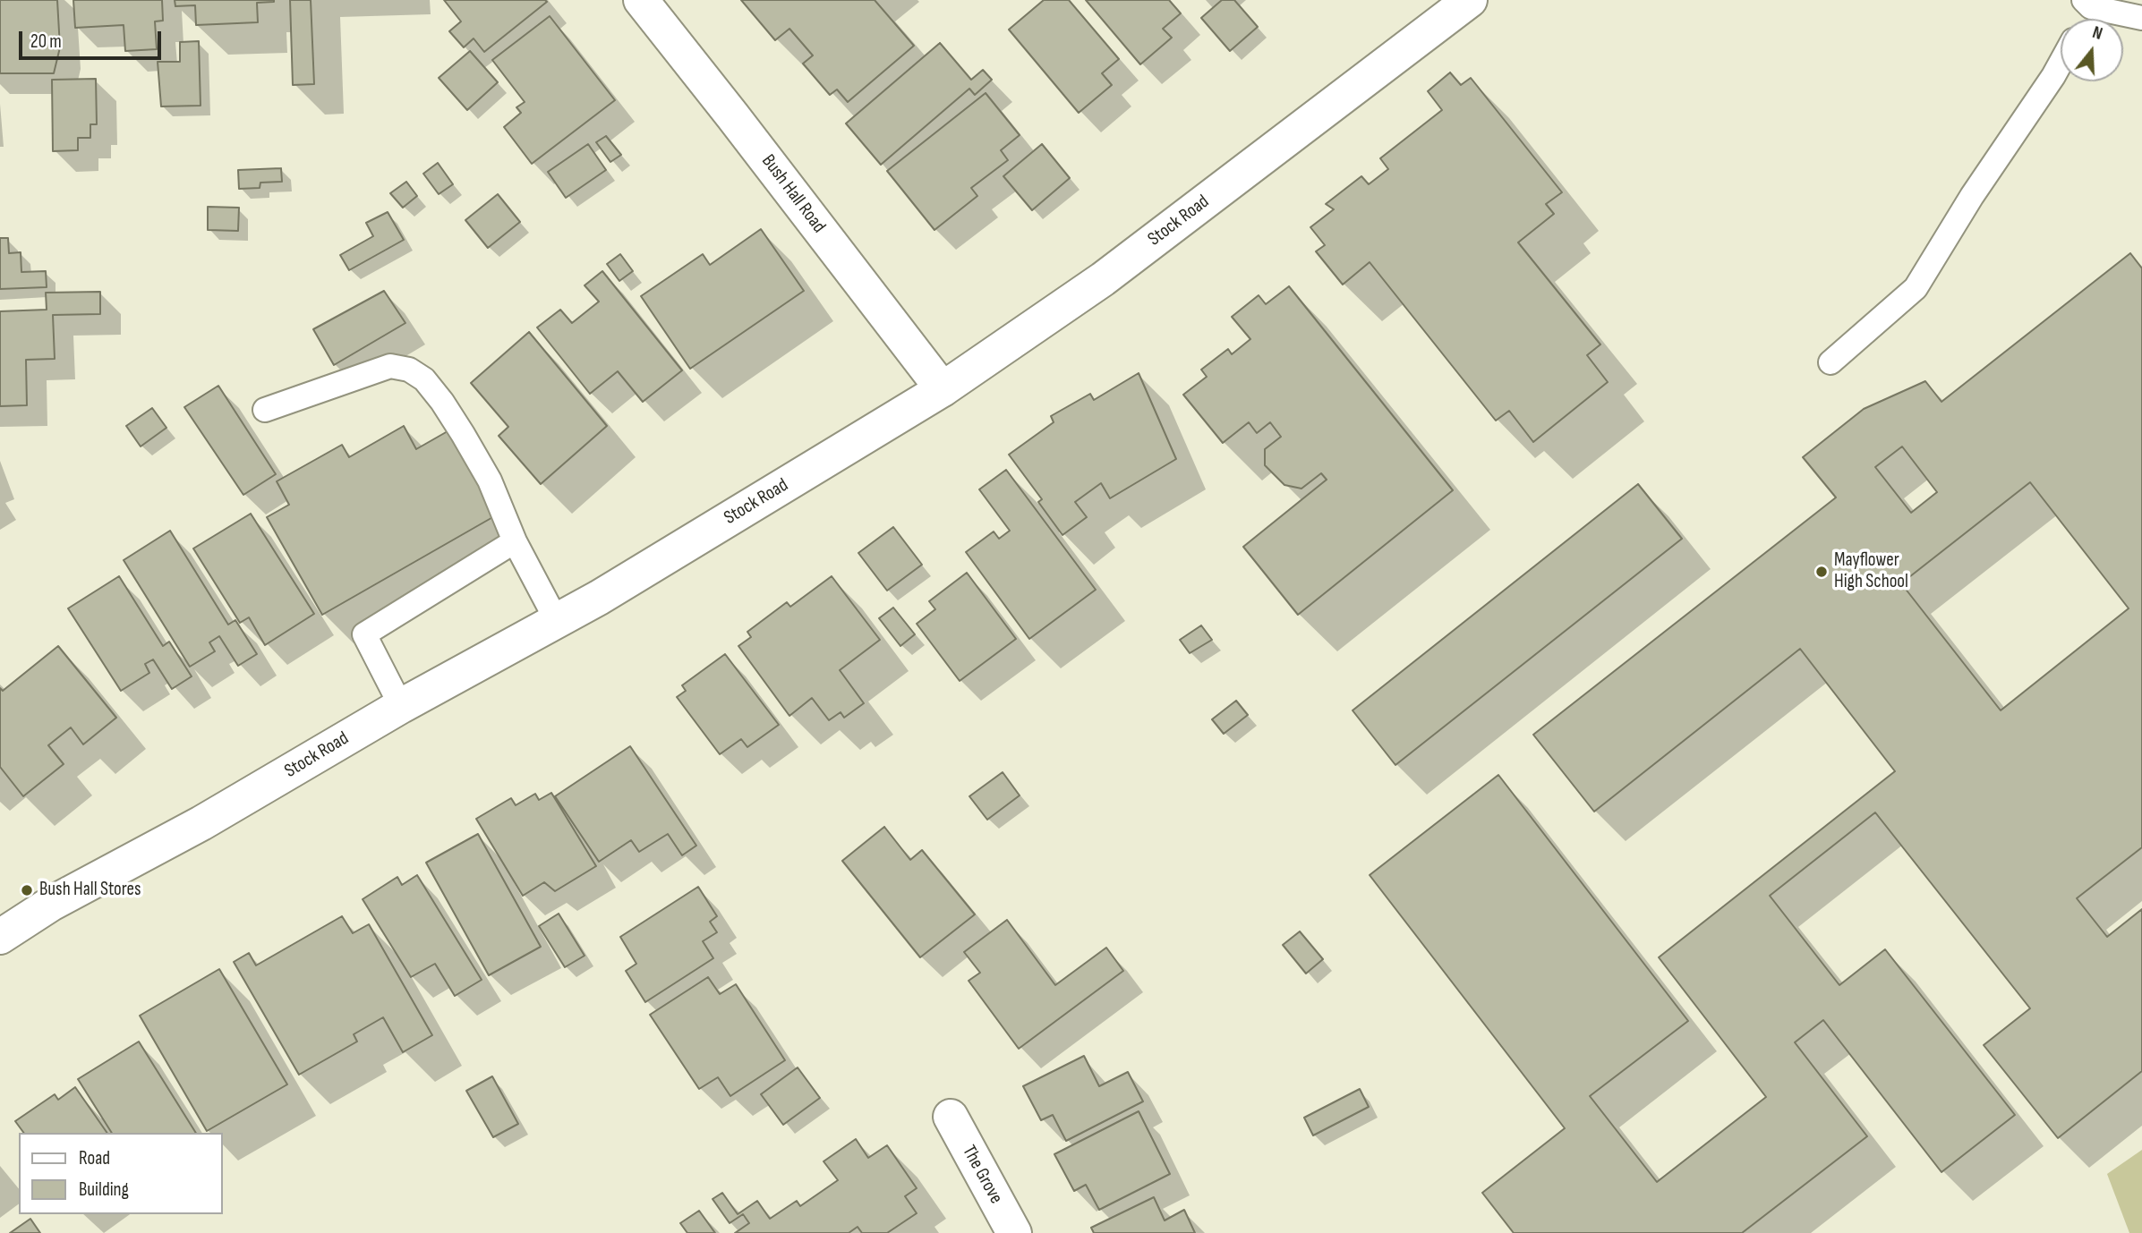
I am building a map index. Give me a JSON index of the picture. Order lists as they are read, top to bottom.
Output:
{
  "streets": {
    "main road": ["Bush Hall Road", "Stock Road", "The Grove"]
  },
  "crossings": [
    ["Bush Hall Road", "Stock Road"]
  ],
  "places": ["Mayflower High School", "Bush Hall Stores"],
  "legend": ["Road", "Building"],
  "scale_bar": "20 m",
  "north": "top"
}
